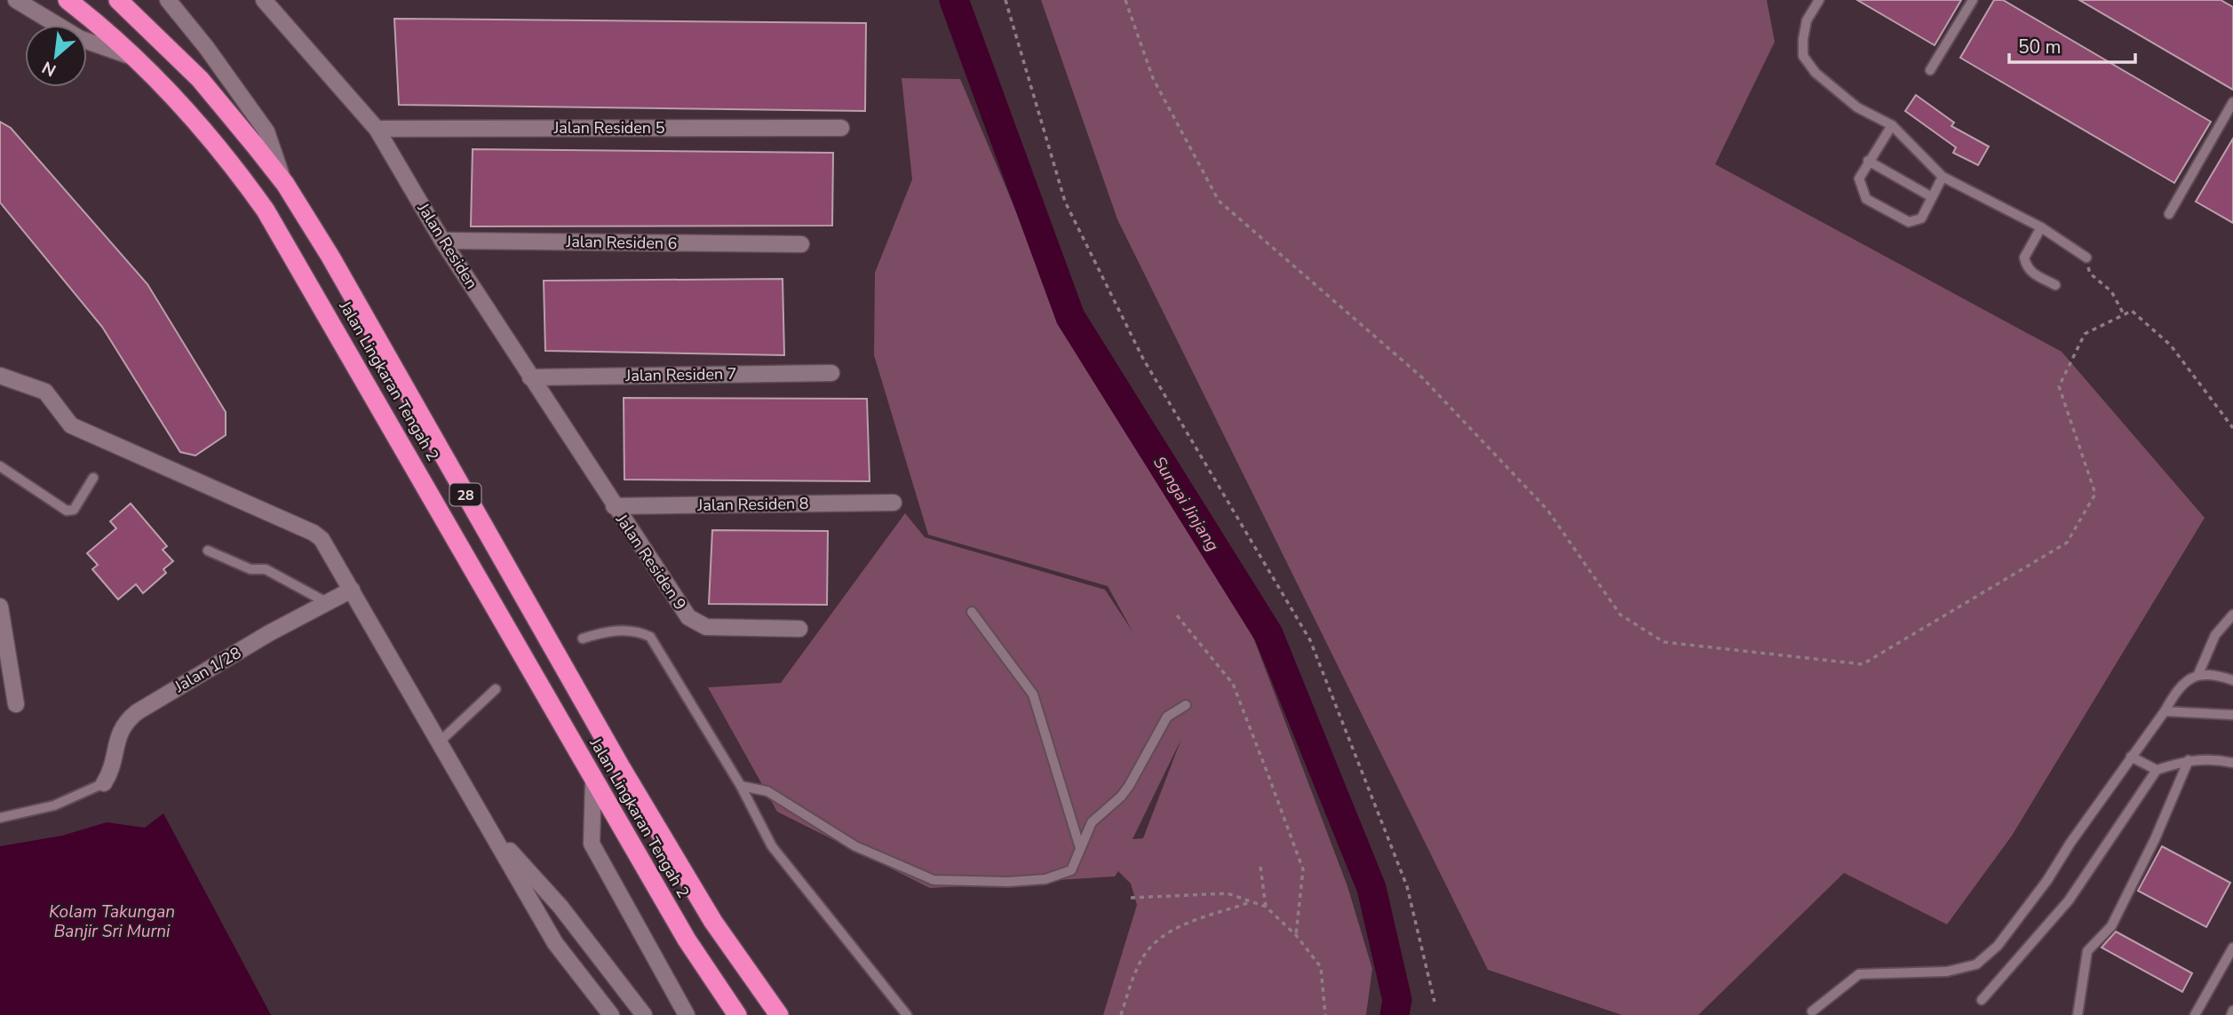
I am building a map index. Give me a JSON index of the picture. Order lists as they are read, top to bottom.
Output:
{
  "streets": {
    "highway": ["Jalan Lingkaran Tengah 2", "28"],
    "street": [
      "Jalan Residen 5",
      "Jalan Residen 6",
      "Jalan Residen",
      "Jalan Residen 7",
      "Jalan Residen 8",
      "Jalan Residen 9",
      "Jalan 1/28"
    ]
  },
  "crossings": [
    ["Jalan Residen 5", "Jalan Residen"],
    ["Jalan Residen 6", "Jalan Residen"],
    ["Jalan Residen", "Jalan Residen 7"],
    ["Jalan Residen", "Jalan Residen 8"],
    ["Jalan Residen", "Jalan Residen 9"],
    ["Jalan Residen 8", "Jalan Residen 9"]
  ],
  "water": ["Sungai Jinjang", "Kolam Takungan Banjir Sri Murni"],
  "scale_bar": "50 m",
  "north": "bottom left"
}
